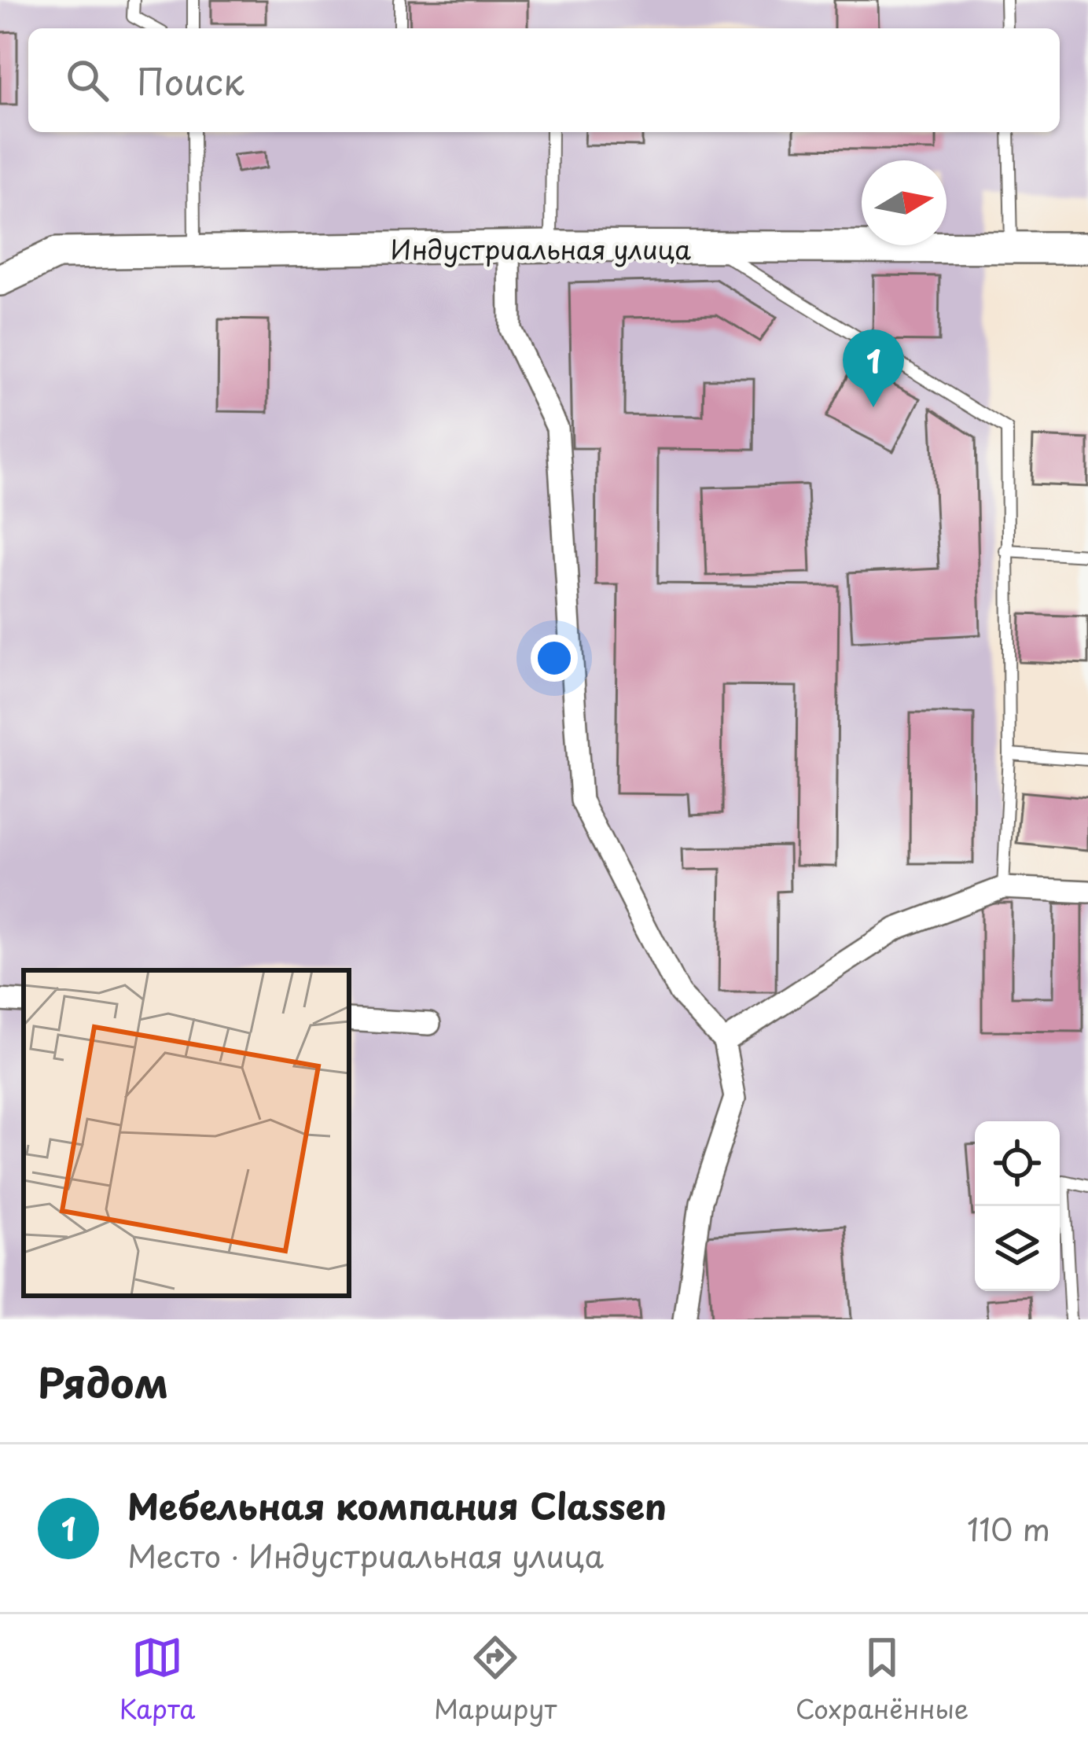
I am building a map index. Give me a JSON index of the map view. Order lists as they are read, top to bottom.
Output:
{
  "streets": {
    "street": ["Индустриальная улица"]
  },
  "north": "right",
  "page": {
    "search": "Поиск",
    "pins": "1",
    "heading": "Рядом",
    "list": [
      {
        "mark": "1",
        "name": "Мебельная компания Сlassen",
        "note": "Место · Индустриальная улица",
        "value": "110 m"
      }
    ],
    "nav": ["Карта", "Маршрут", "Сохранённые"]
  }
}
